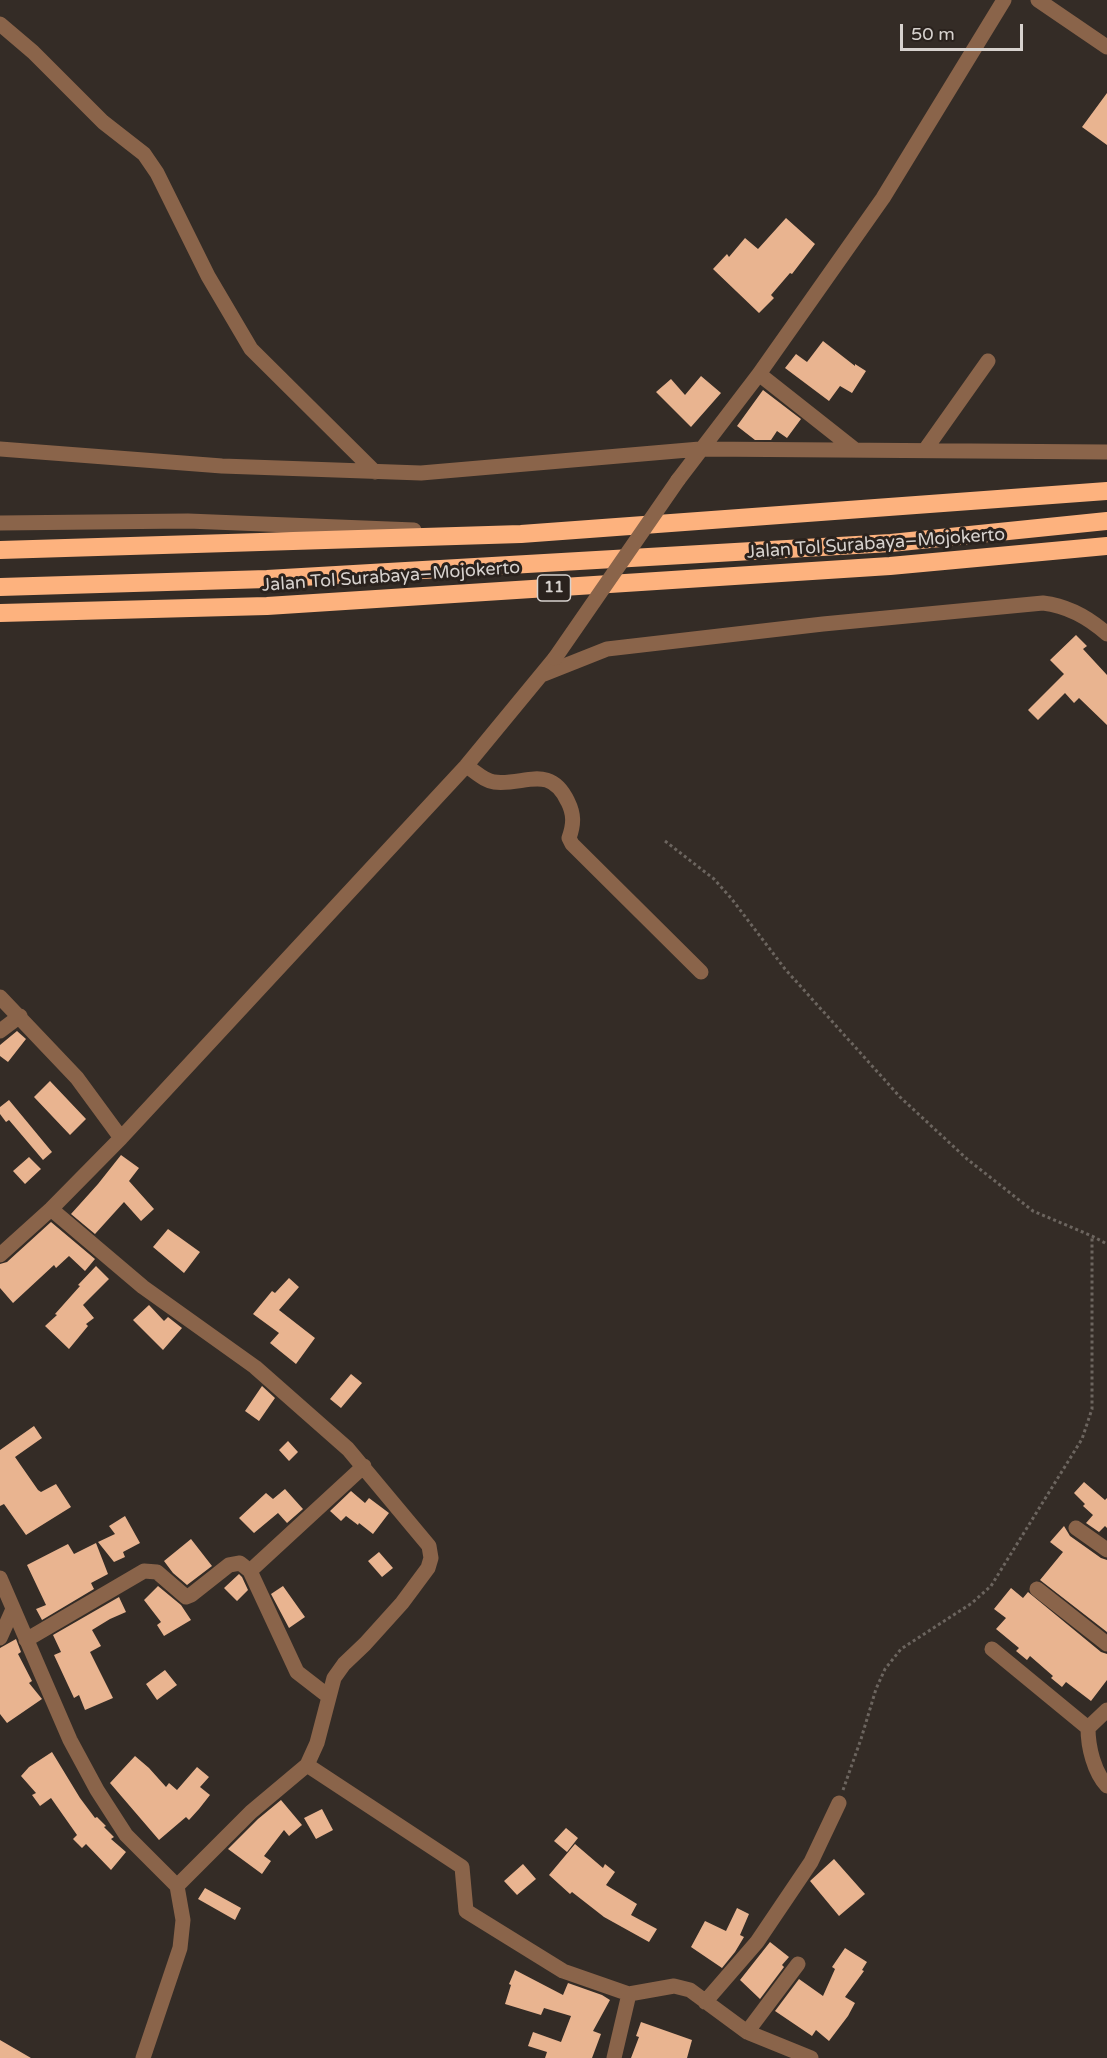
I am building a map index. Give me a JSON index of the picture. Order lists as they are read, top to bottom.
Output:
{
  "streets": {
    "highway": ["Jalan Tol Surabaya–Mojokerto", "11"]
  },
  "scale_bar": "50 m"
}
